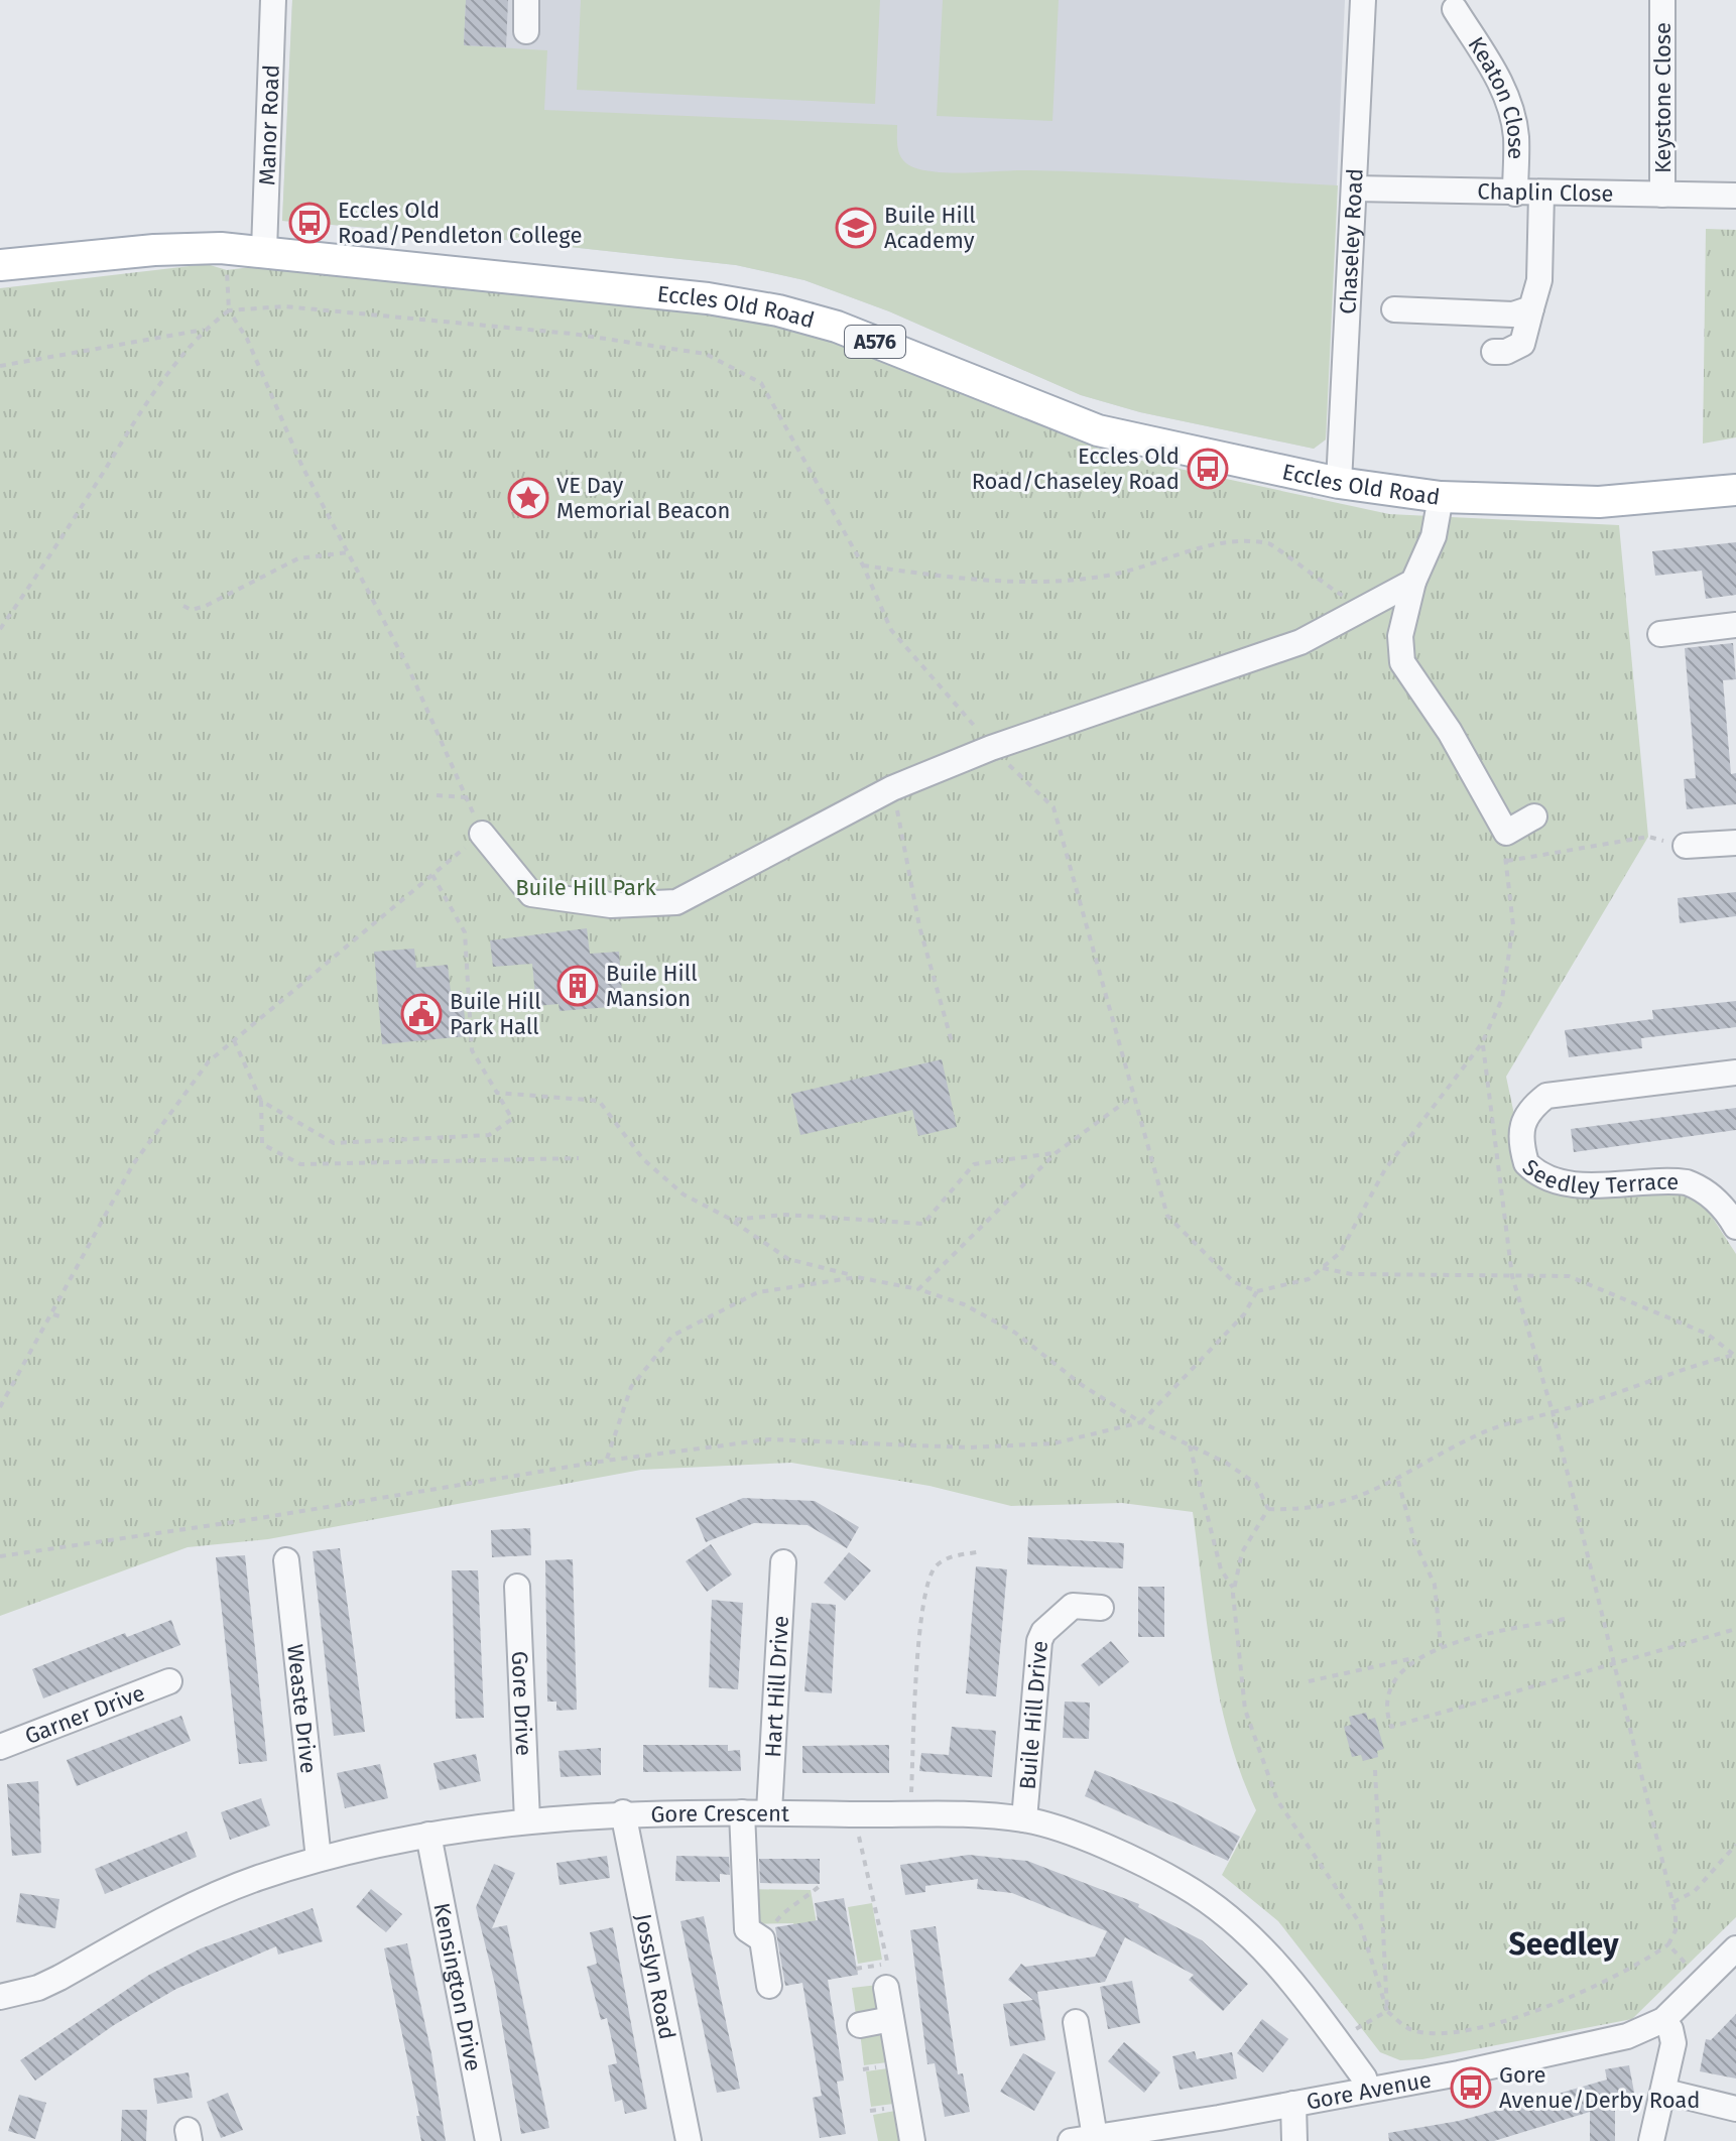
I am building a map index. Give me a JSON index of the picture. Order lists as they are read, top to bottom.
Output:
{
  "streets": {
    "main road": ["Eccles Old Road", "A576"],
    "street": [
      "Keystone Close",
      "Keaton Close",
      "Manor Road",
      "Chaplin Close",
      "Chaseley Road",
      "Seedley Terrace",
      "Hart Hill Drive",
      "Gore Drive",
      "Weaste Drive",
      "Garner Drive",
      "Buile Hill Drive",
      "Gore Crescent",
      "Josslyn Road",
      "Kensington Drive",
      "Gore Avenue"
    ]
  },
  "crossings": [
    ["Keystone Close", "Chaplin Close"],
    ["Keaton Close", "Chaplin Close"],
    ["Manor Road", "Eccles Old Road"],
    ["Chaplin Close", "Chaseley Road"],
    ["Chaseley Road", "Eccles Old Road"],
    ["Hart Hill Drive", "Gore Crescent"],
    ["Gore Drive", "Gore Crescent"],
    ["Weaste Drive", "Gore Crescent"],
    ["Buile Hill Drive", "Gore Crescent"],
    ["Gore Crescent", "Josslyn Road"],
    ["Gore Crescent", "Kensington Drive"],
    ["Gore Crescent", "Gore Avenue"]
  ],
  "districts": ["Seedley"],
  "parks": ["Buile Hill Park"],
  "places": {
    "bus stop": ["Eccles Old Road/Pendleton College", "Eccles Old Road/Chaseley Road", "Gore Avenue/Derby Road"],
    "school or university": ["Buile Hill Academy"],
    "place": ["VE Day Memorial Beacon"],
    "building": ["Buile Hill Mansion"],
    "public building": ["Buile Hill Park Hall"]
  }
}
